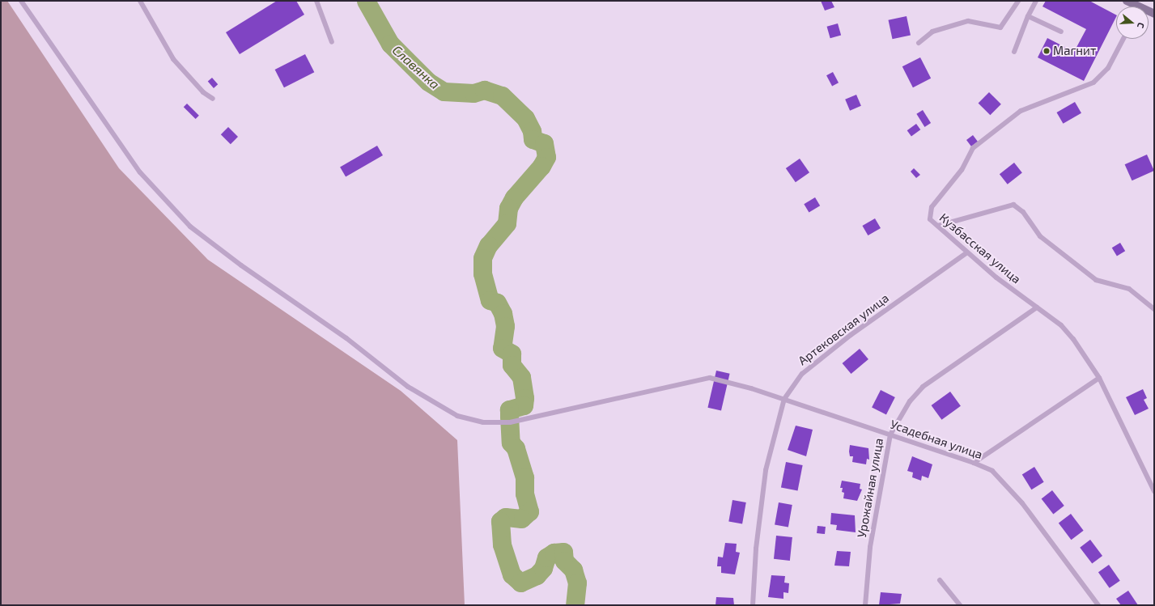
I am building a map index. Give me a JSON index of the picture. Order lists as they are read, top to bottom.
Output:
{
  "streets": {
    "lane": [
      "Кузбасская улица",
      "Артековская улица",
      "Усадебная улица",
      "Урожайная улица"
    ]
  },
  "crossings": [
    ["Кузбасская улица", "Артековская улица"],
    ["Кузбасская улица", "Урожайная улица"],
    ["Артековская улица", "Усадебная улица"],
    ["Усадебная улица", "Урожайная улица"]
  ],
  "water": ["Славянка"],
  "places": ["Магнит"],
  "north": "right"
}
